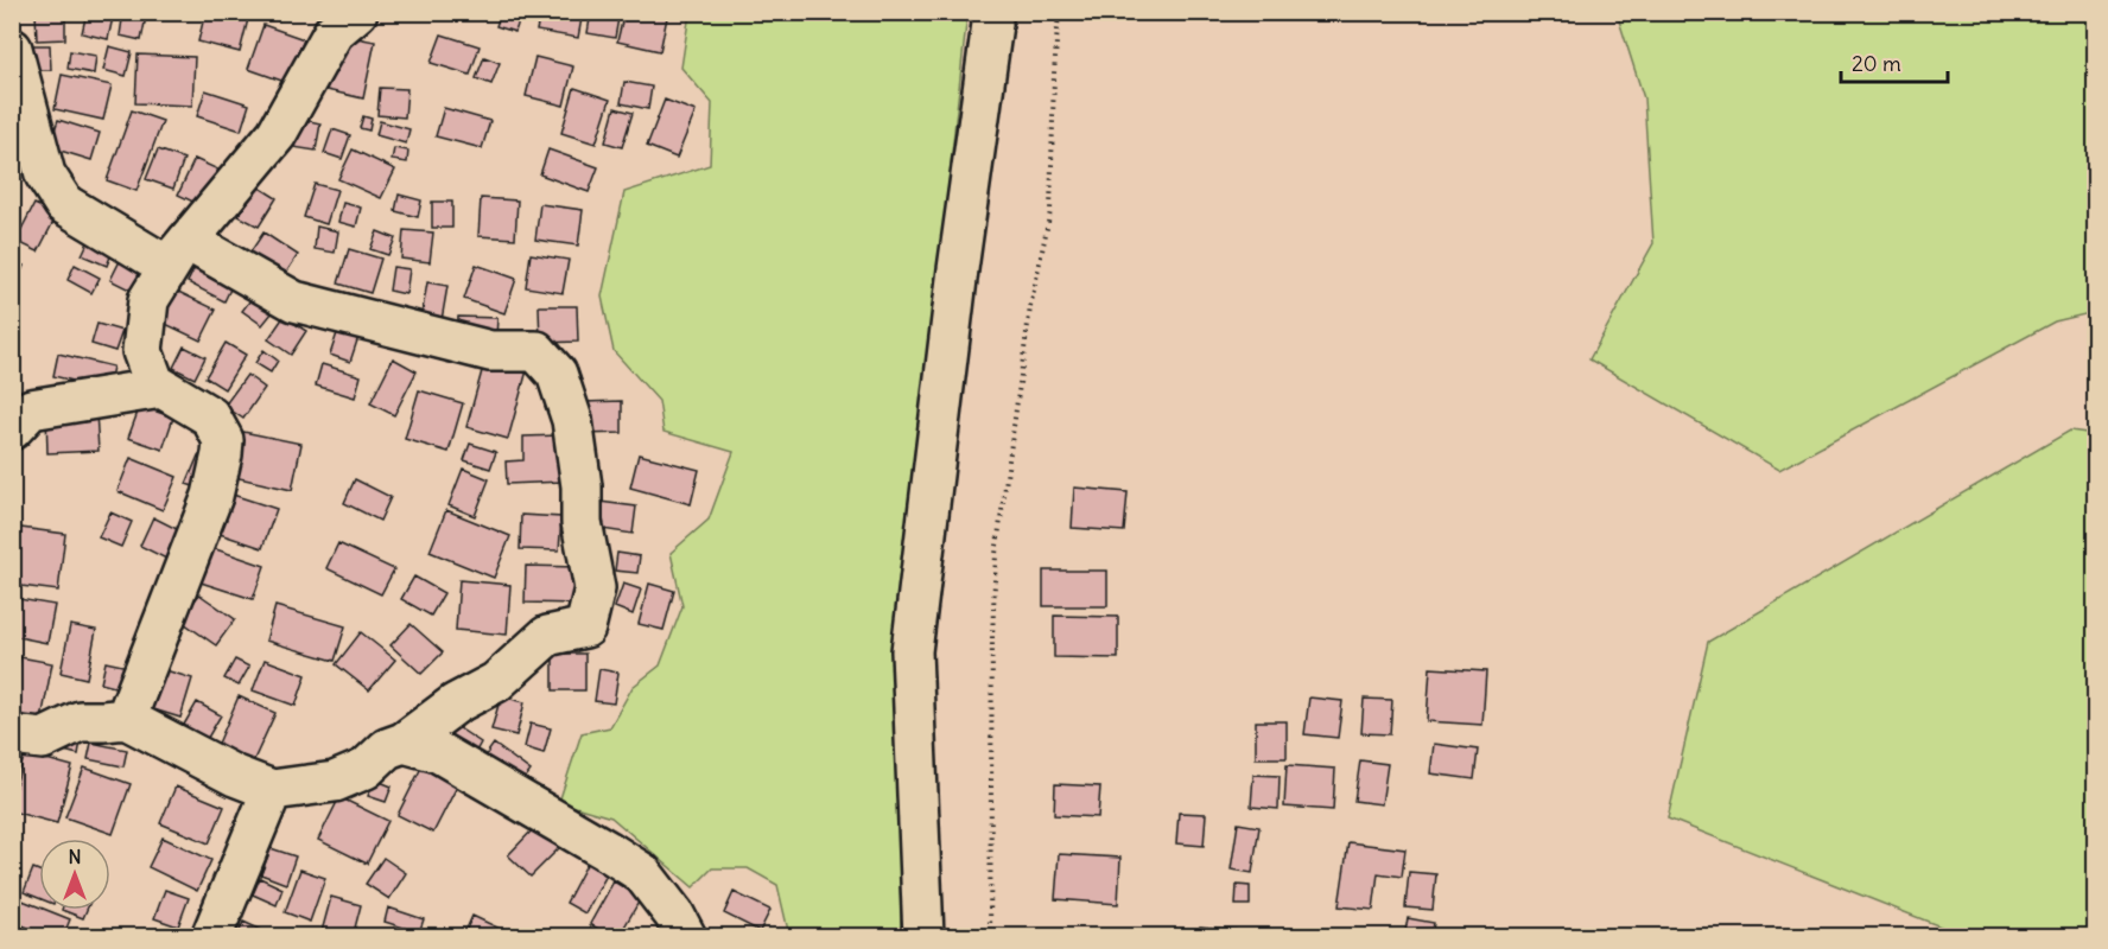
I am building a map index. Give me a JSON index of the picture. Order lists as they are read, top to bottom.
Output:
{
  "scale_bar": "20 m",
  "north": "top"
}
